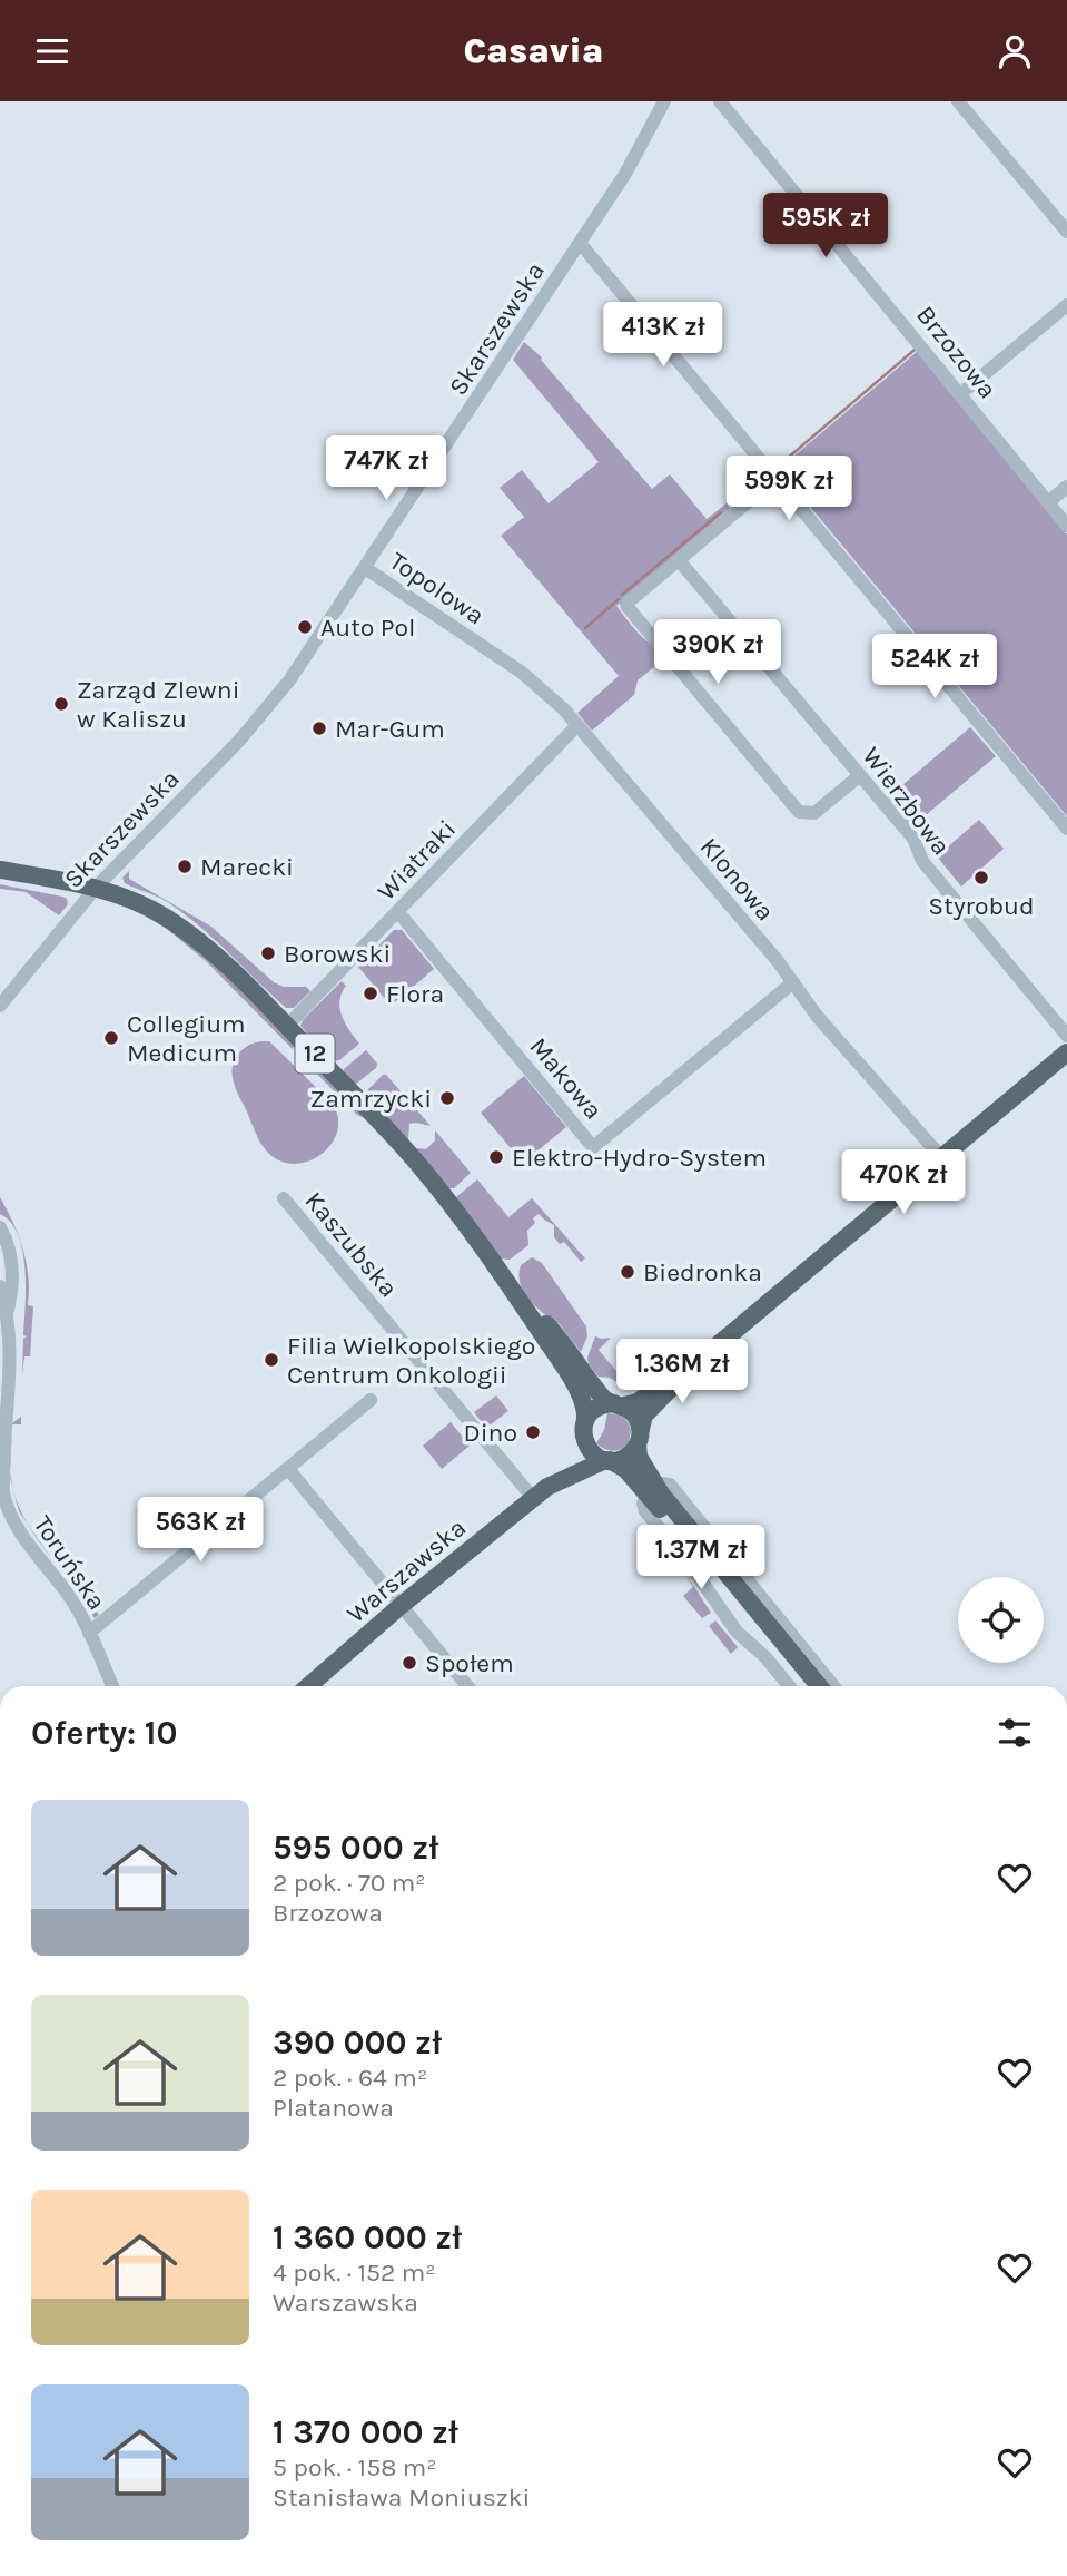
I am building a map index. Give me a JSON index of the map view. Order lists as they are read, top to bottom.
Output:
{
  "streets": {
    "main road": ["12", "Warszawska"],
    "street": [
      "Skarszewska",
      "Brzozowa",
      "Topolowa",
      "Wierzbowa",
      "Wiatraki",
      "Klonowa",
      "Makowa",
      "Kaszubska",
      "Toruńska"
    ]
  },
  "crossings": [
    ["Skarszewska", "Topolowa"],
    ["Skarszewska", "12"],
    ["Topolowa", "Klonowa"],
    ["Wiatraki", "Klonowa"],
    ["Wiatraki", "12"],
    ["Wiatraki", "Makowa"],
    ["Klonowa", "Makowa"],
    ["12", "Warszawska"],
    ["Kaszubska", "Warszawska"]
  ],
  "places": [
    "Auto Pol",
    "Zarząd Zlewni w Kaliszu",
    "Mar-Gum",
    "Marecki",
    "Styrobud",
    "Borowski",
    "Flora",
    "Collegium Medicum",
    "Zamrzycki",
    "Elektro-Hydro-System",
    "Biedronka",
    "Filia Wielkopolskiego Centrum Onkologii",
    "Dino",
    "Społem"
  ],
  "page": {
    "header": "Casavia",
    "price": [
      "595K zł",
      "413K zł",
      "747K zł",
      "599K zł",
      "390K zł",
      "524K zł",
      "470K zł",
      "1.36M zł",
      "563K zł",
      "1.37M zł"
    ],
    "heading": "Oferty: 10",
    "list": [
      {
        "name": "595 000 zł",
        "note": "2 pok. · 70 m² · Brzozowa"
      },
      {
        "name": "390 000 zł",
        "note": "2 pok. · 64 m² · Platanowa"
      },
      {
        "name": "1 360 000 zł",
        "note": "4 pok. · 152 m² · Warszawska"
      },
      {
        "name": "1 370 000 zł",
        "note": "5 pok. · 158 m² · Stanisława Moniuszki"
      }
    ]
  }
}
